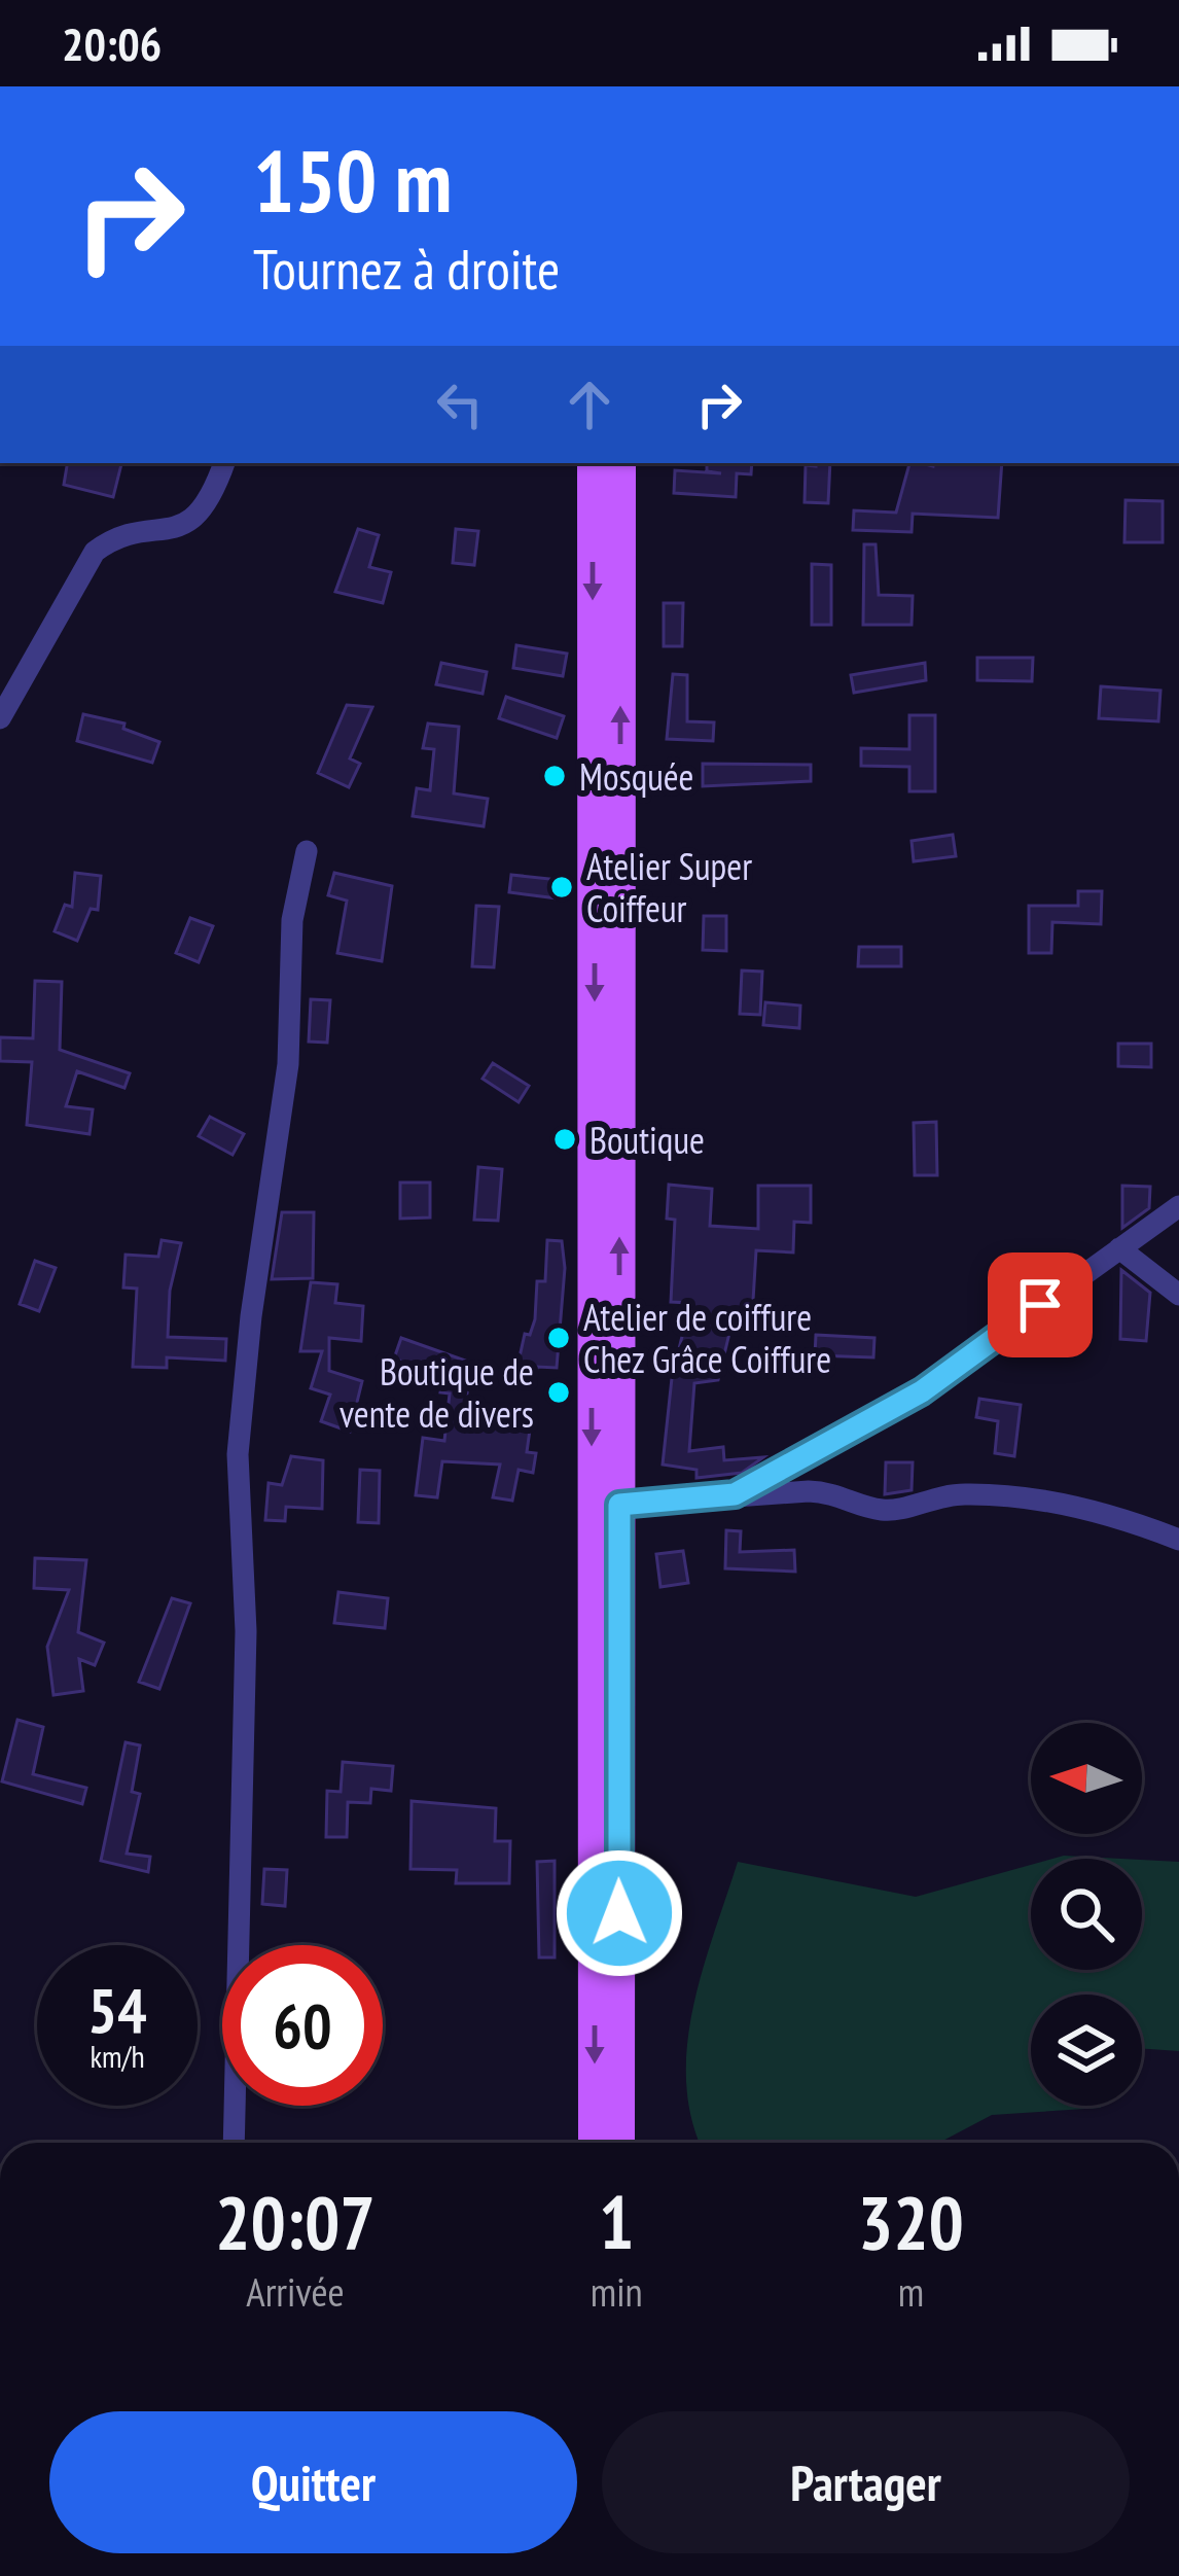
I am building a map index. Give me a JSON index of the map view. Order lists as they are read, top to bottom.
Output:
{
  "places": [
    "Mosquée",
    "Atelier Super Coiffeur",
    "Boutique",
    "Atelier de coiffure Chez Grâce Coiffure",
    "Boutique de vente de divers"
  ],
  "north": "left",
  "page": {
    "status": "20:06",
    "turn": ["150 m", "Tournez à droite"],
    "speed": "54 km/h",
    "limit": "60",
    "eta": [
      "20:07",
      "Arrivée",
      "1",
      "min",
      "320",
      "m"
    ],
    "buttons": ["Quitter", "Partager"]
  }
}
